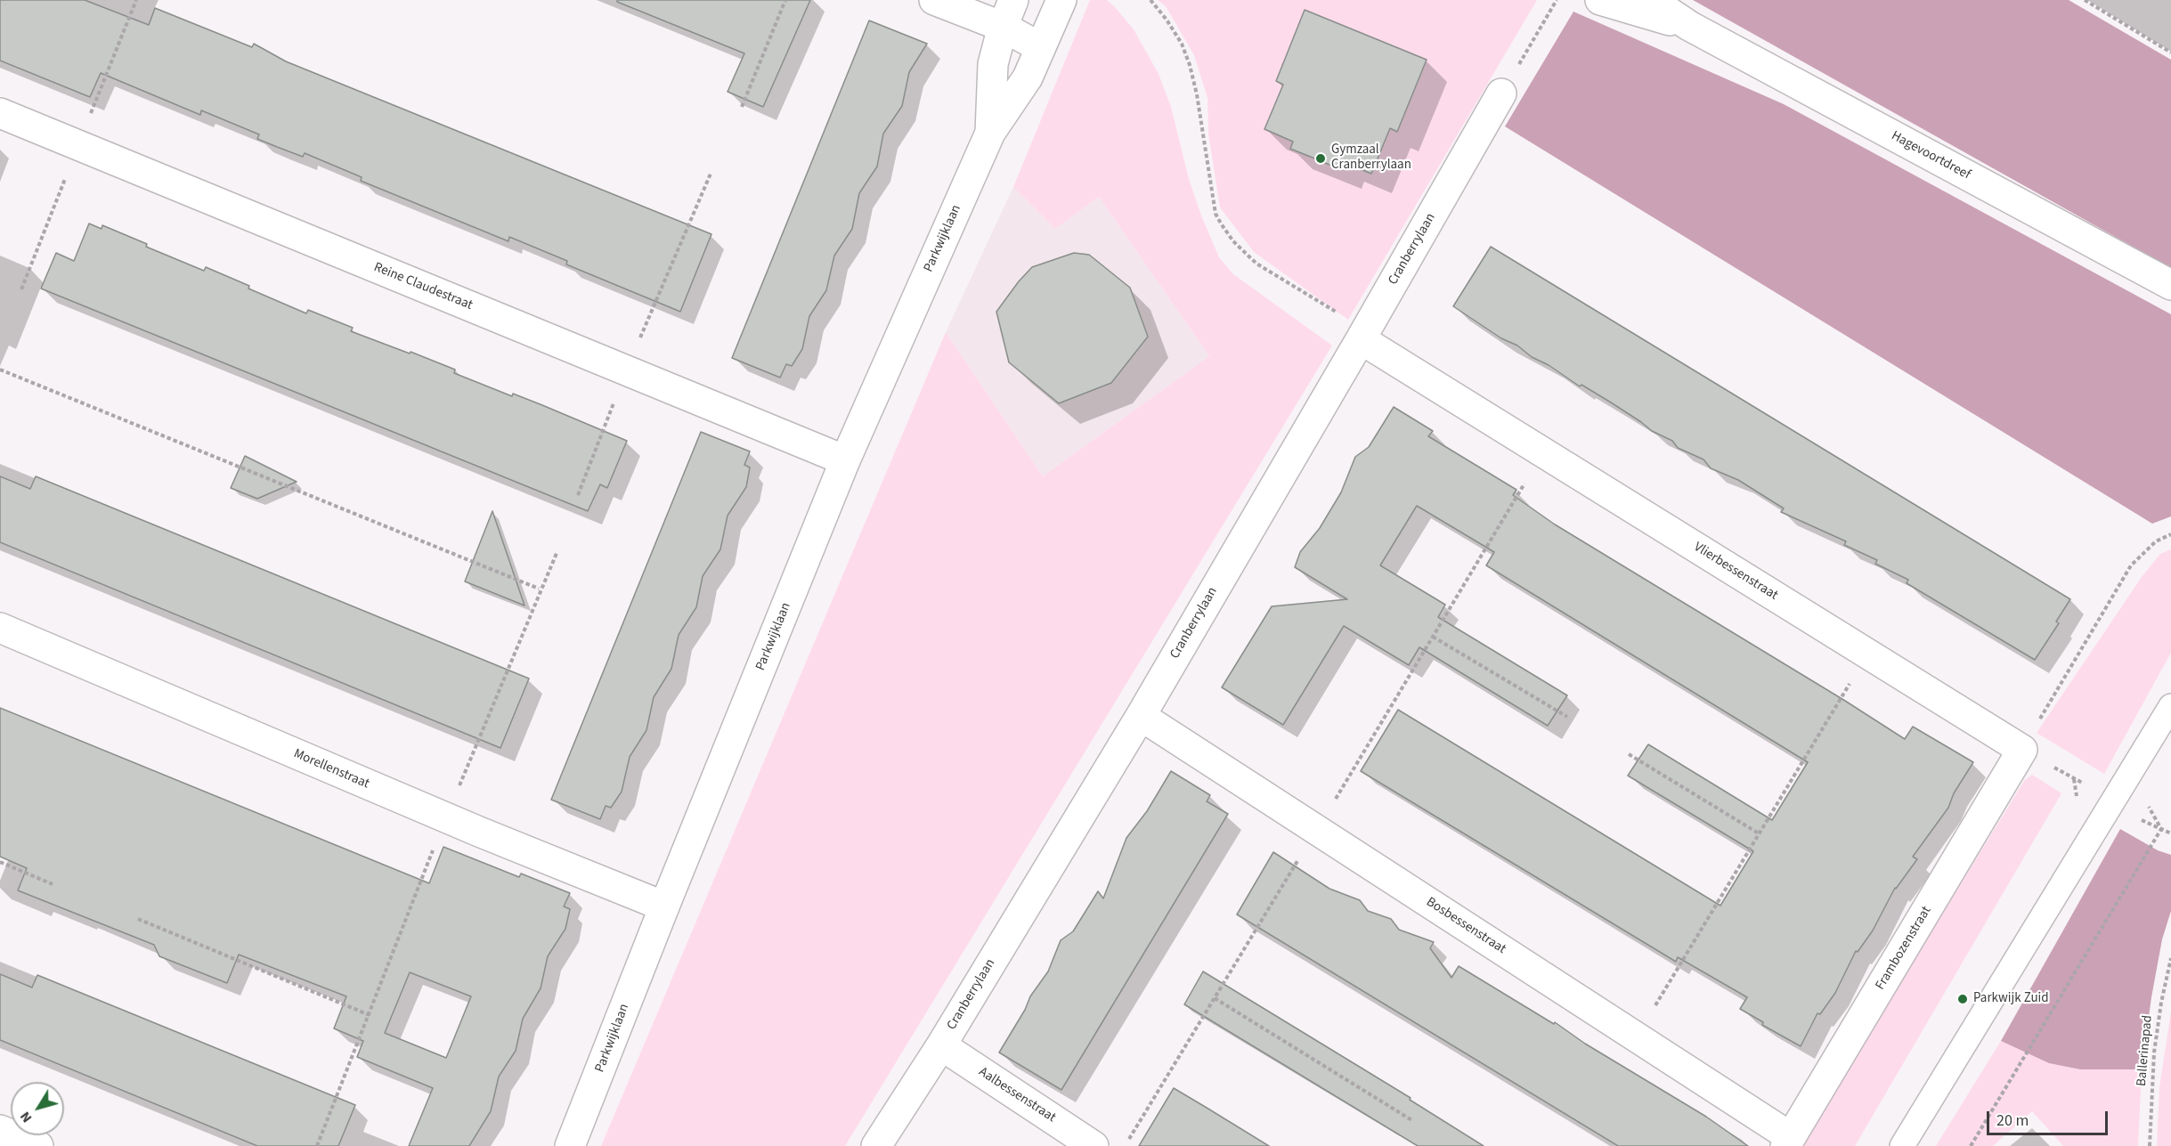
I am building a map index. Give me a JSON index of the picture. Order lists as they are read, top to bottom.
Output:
{
  "streets": {
    "street": [
      "Hagevoortdreef",
      "Parkwijklaan",
      "Cranberrylaan",
      "Reine Claudestraat",
      "Vlierbessenstraat",
      "Morellenstraat",
      "Bosbessenstraat",
      "Frambozenstraat",
      "Aalbessenstraat"
    ],
    "path": ["Ballerinapad"]
  },
  "crossings": [
    ["Parkwijklaan", "Reine Claudestraat"],
    ["Parkwijklaan", "Morellenstraat"],
    ["Cranberrylaan", "Vlierbessenstraat"],
    ["Cranberrylaan", "Bosbessenstraat"],
    ["Cranberrylaan", "Aalbessenstraat"],
    ["Vlierbessenstraat", "Frambozenstraat"],
    ["Bosbessenstraat", "Frambozenstraat"]
  ],
  "places": ["Gymzaal Cranberrylaan", "Parkwijk Zuid"],
  "scale_bar": "20 m",
  "north": "bottom left"
}
